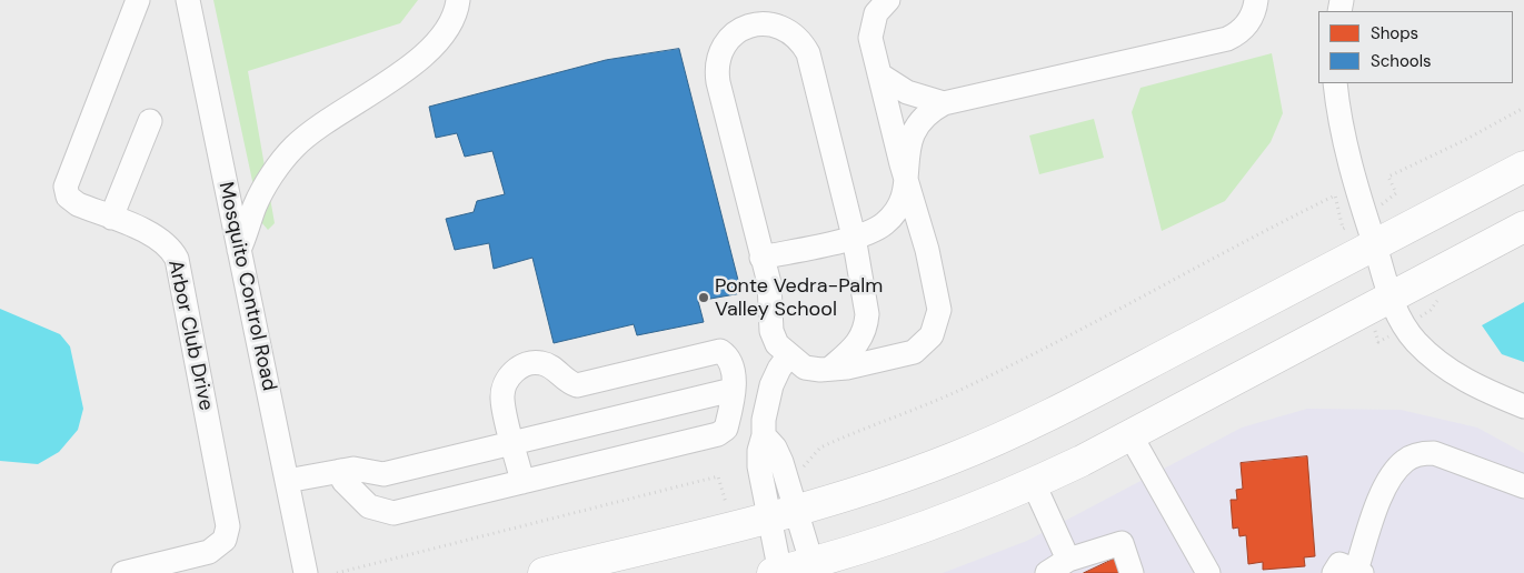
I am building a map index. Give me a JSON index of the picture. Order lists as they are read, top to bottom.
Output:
{
  "streets": {
    "street": ["Mosquito Control Road", "Arbor Club Drive"]
  },
  "places": ["Ponte Vedra-Palm Valley School"],
  "legend": ["Shops", "Schools"]
}
